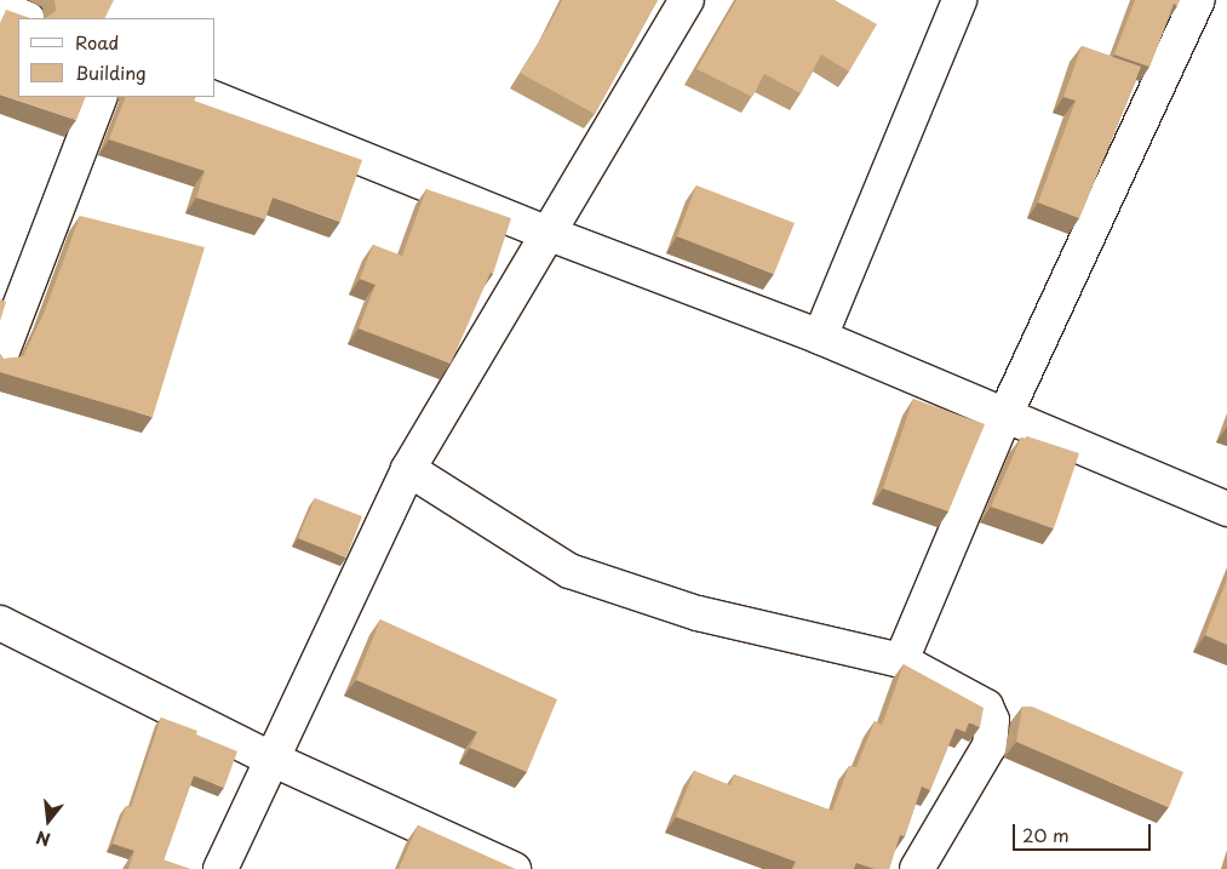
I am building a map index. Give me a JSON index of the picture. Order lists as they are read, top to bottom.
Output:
{
  "legend": ["Road", "Building"],
  "scale_bar": "20 m",
  "north": "bottom"
}
